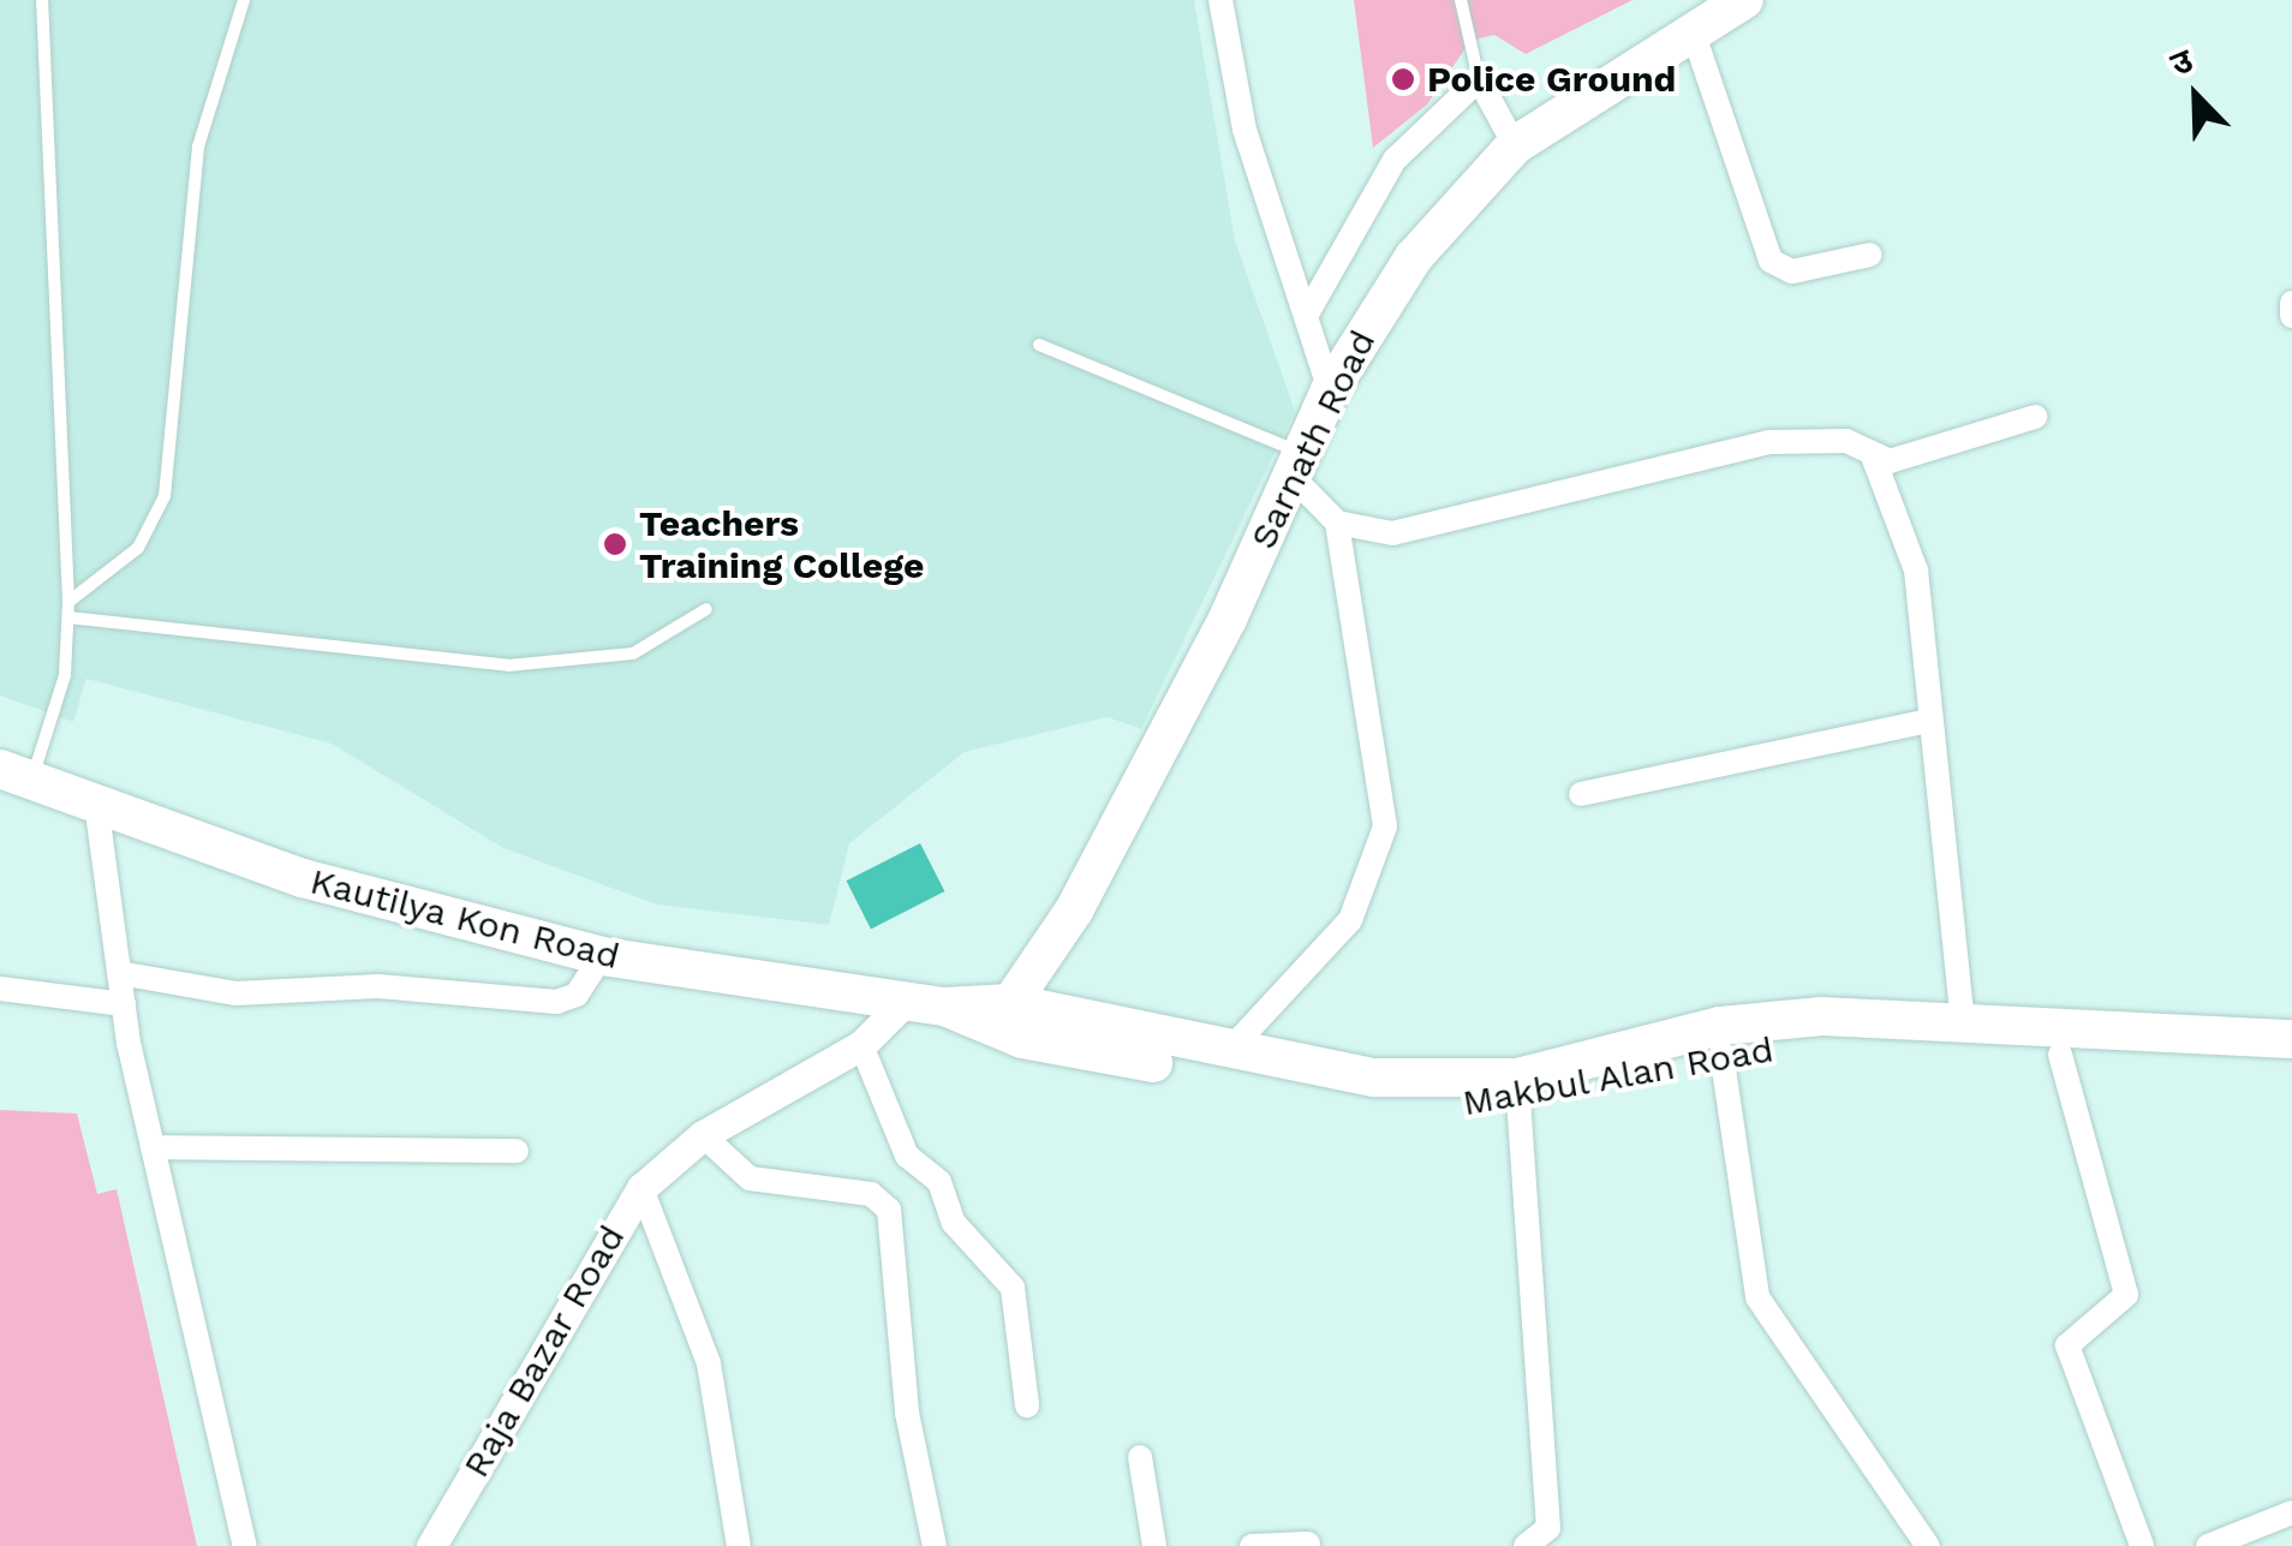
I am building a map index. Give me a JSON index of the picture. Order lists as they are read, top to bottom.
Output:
{
  "streets": {
    "highway": ["Sarnath Road", "Kautilya Kon Road", "Makbul Alan Road"],
    "street": ["Raja Bazar Road"]
  },
  "crossings": [
    ["Sarnath Road", "Kautilya Kon Road"],
    ["Sarnath Road", "Makbul Alan Road"],
    ["Kautilya Kon Road", "Makbul Alan Road"],
    ["Kautilya Kon Road", "Raja Bazar Road"]
  ],
  "places": ["Police Ground", "Teachers Training College"],
  "north": "top left"
}
